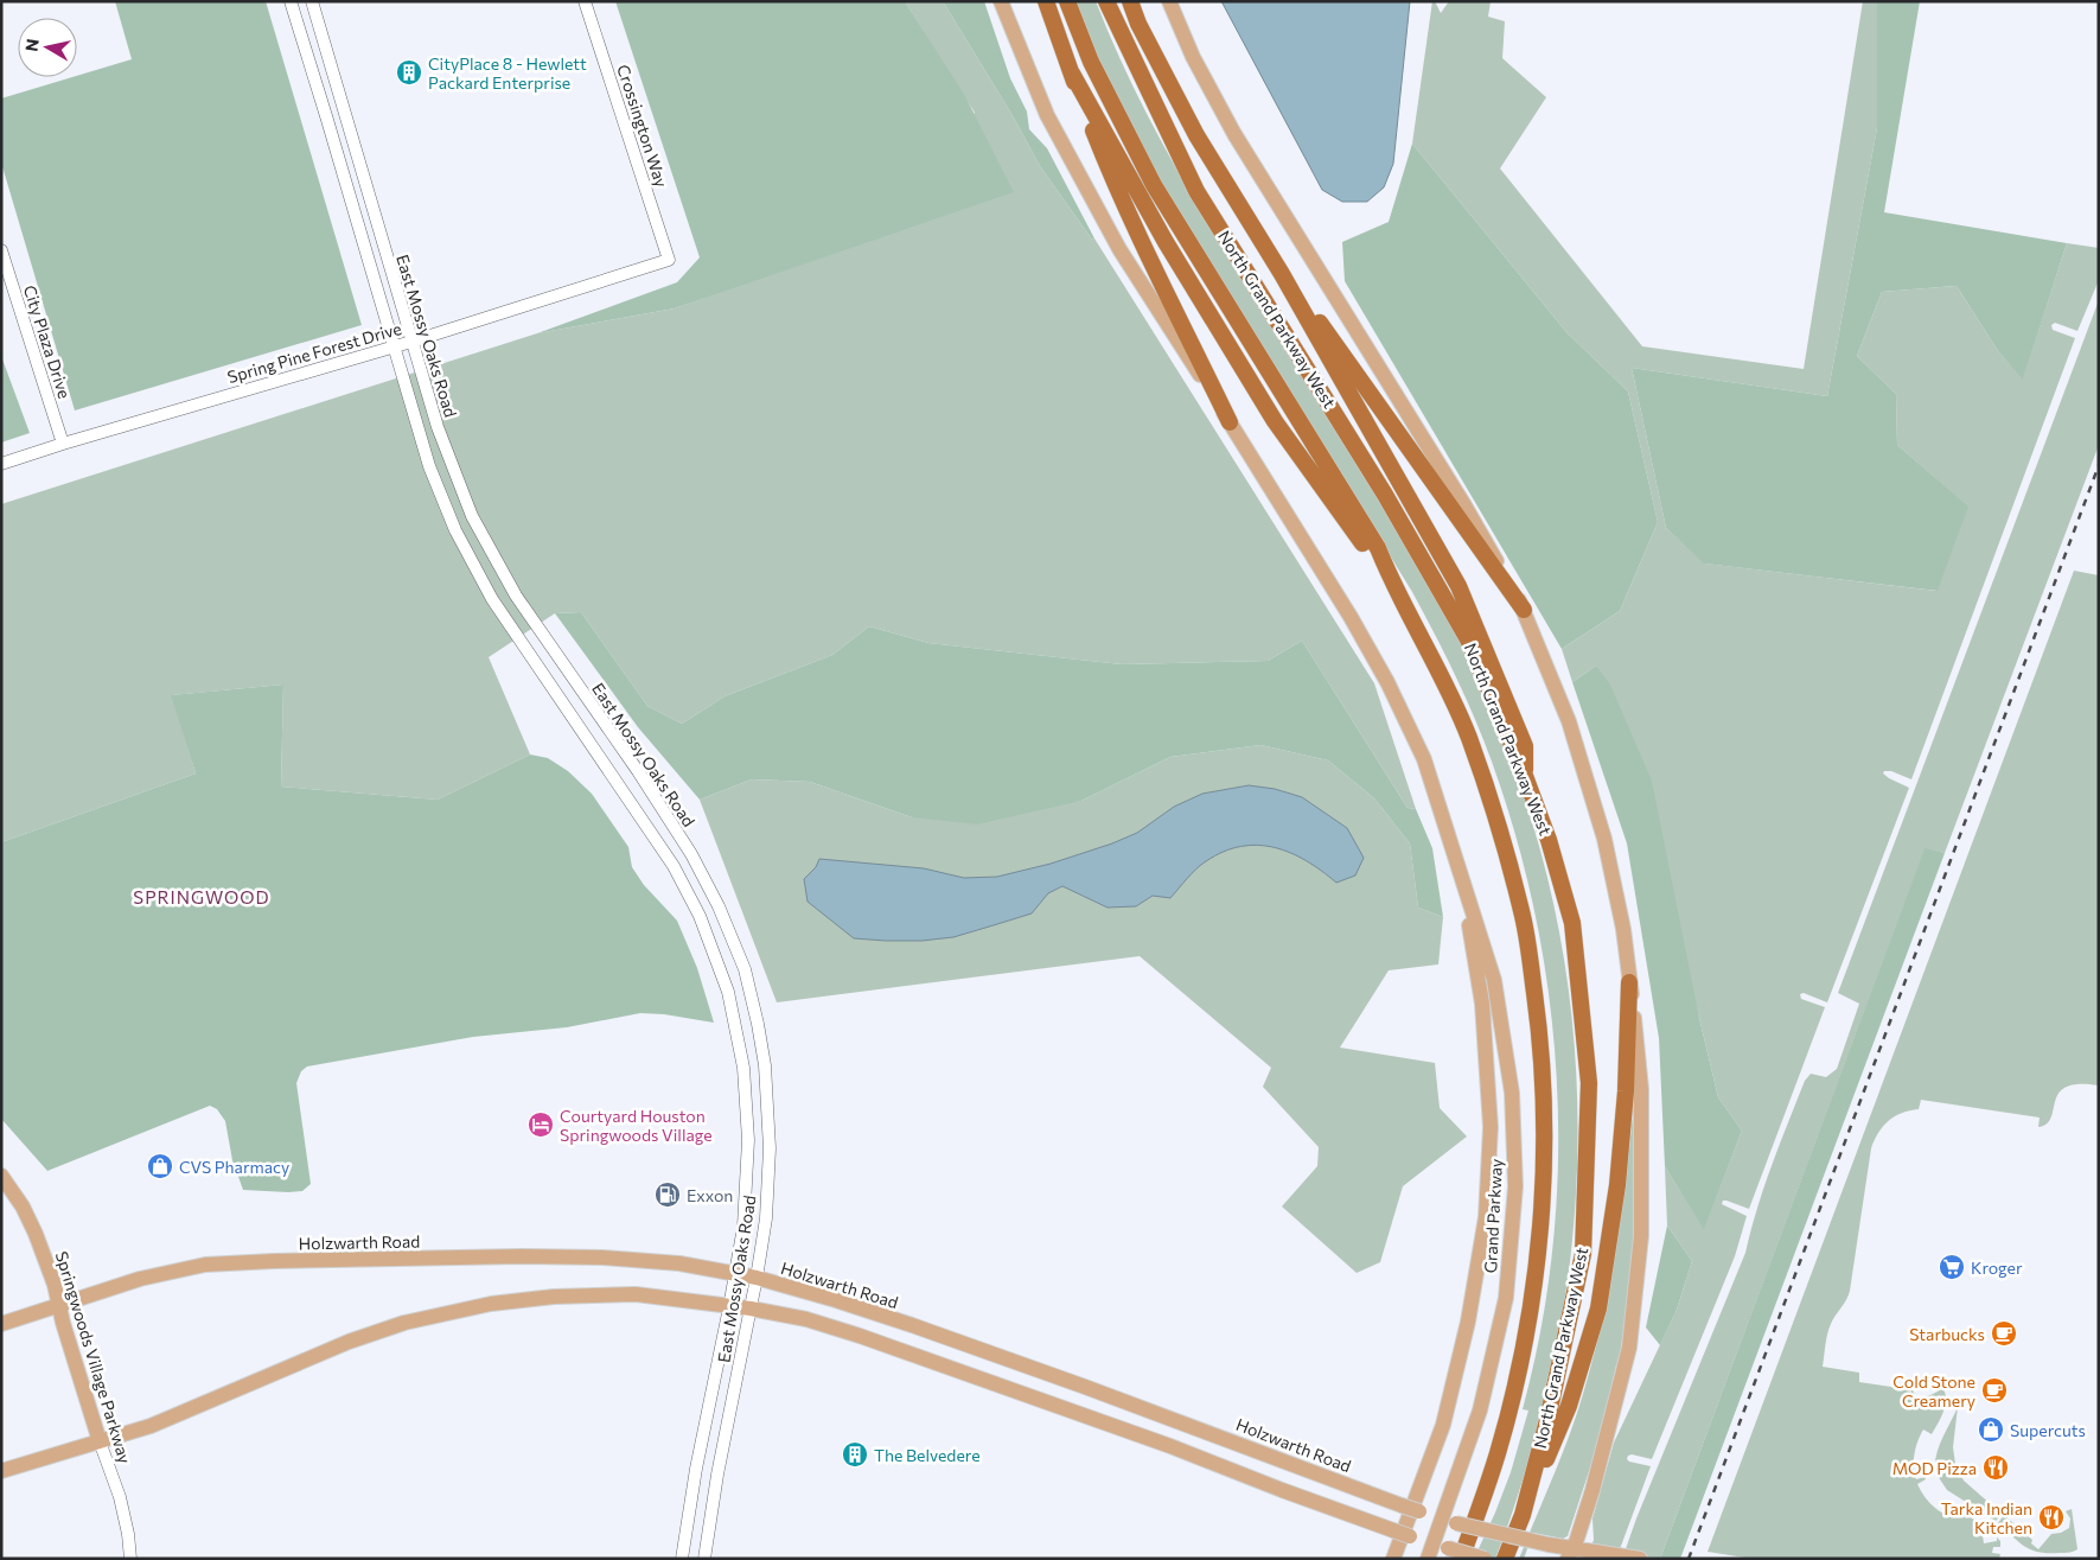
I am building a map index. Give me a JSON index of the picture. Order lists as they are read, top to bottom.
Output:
{
  "streets": {
    "highway": ["North Grand Parkway West"],
    "main road": ["Grand Parkway", "Holzwarth Road", "Springwoods Village Parkway"],
    "street": [
      "Crossington Way",
      "East Mossy Oaks Road",
      "City Plaza Drive",
      "Spring Pine Forest Drive"
    ]
  },
  "crossings": [
    ["Crossington Way", "Spring Pine Forest Drive"],
    ["East Mossy Oaks Road", "Spring Pine Forest Drive"],
    ["East Mossy Oaks Road", "Holzwarth Road"],
    ["City Plaza Drive", "Spring Pine Forest Drive"],
    ["Grand Parkway", "Holzwarth Road"],
    ["Holzwarth Road", "Springwoods Village Parkway"]
  ],
  "districts": ["SPRINGWOOD"],
  "places": {
    "building": ["CityPlace 8 - Hewlett Packard Enterprise", "The Belvedere"],
    "hotel": ["Courtyard Houston Springwoods Village"],
    "shop": ["CVS Pharmacy", "Supercuts"],
    "fuel station": ["Exxon"],
    "supermarket": ["Kroger"],
    "cafe": ["Starbucks", "Cold Stone Creamery"],
    "restaurant": ["MOD Pizza", "Tarka Indian Kitchen"]
  },
  "north": "left"
}
